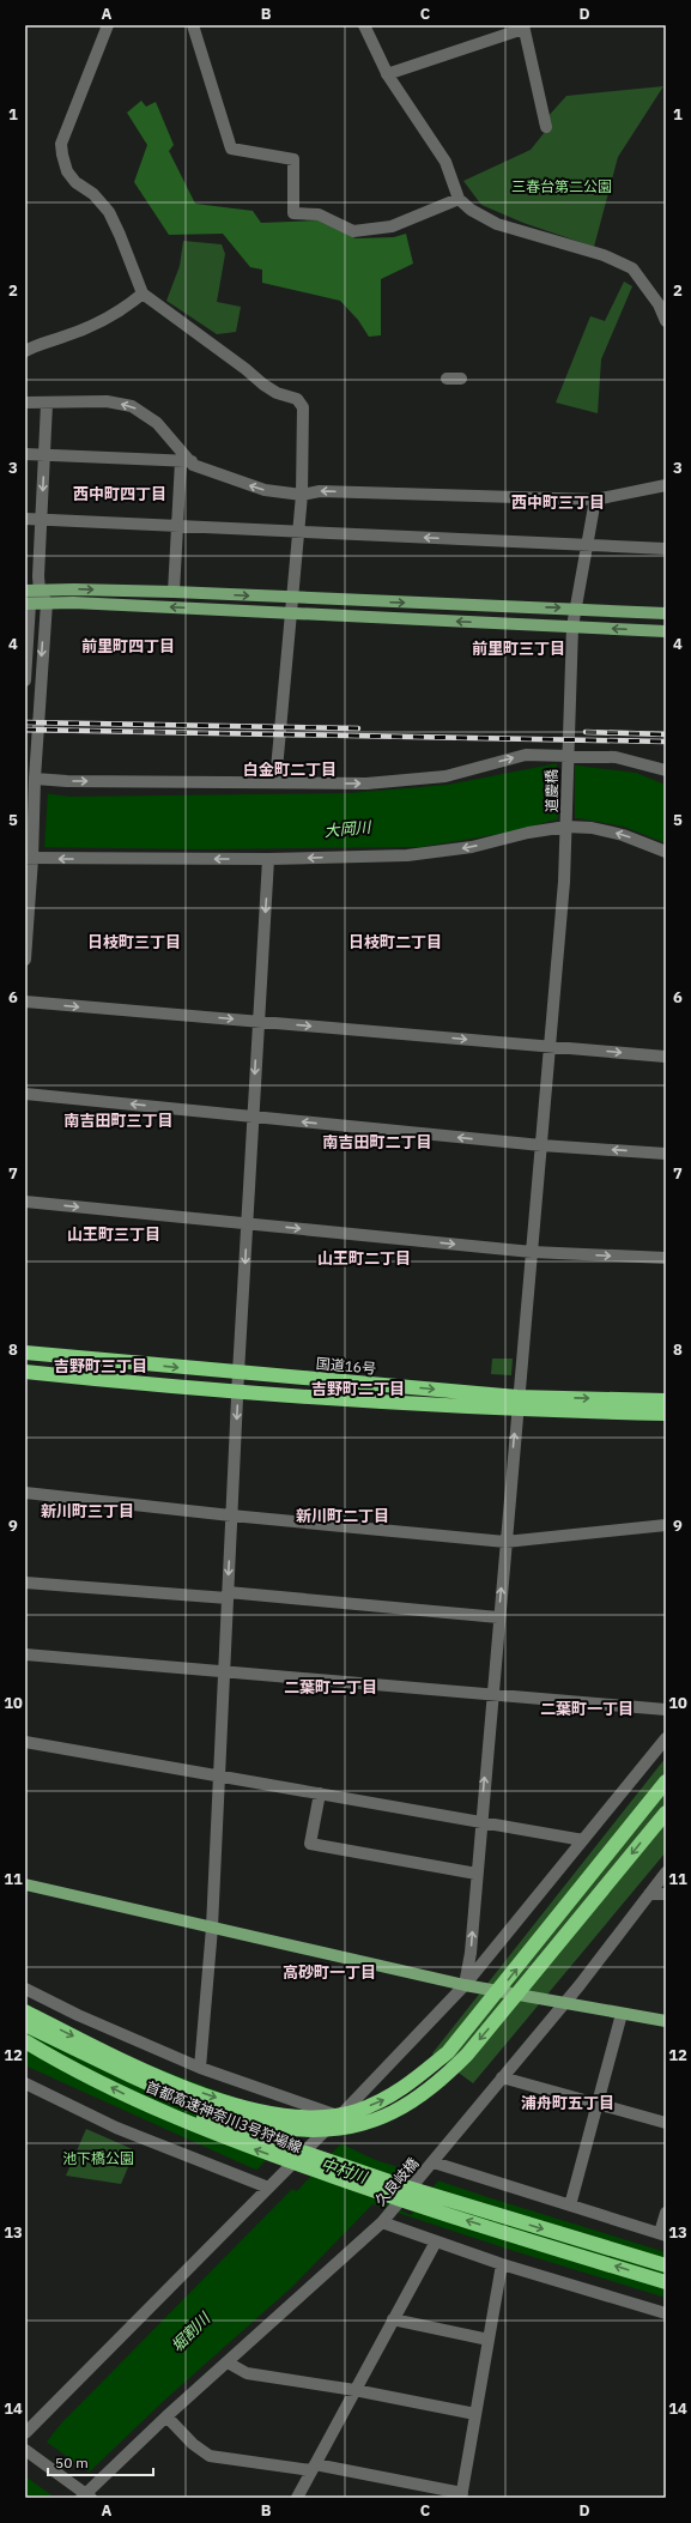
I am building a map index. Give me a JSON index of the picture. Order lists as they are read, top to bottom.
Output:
{
  "streets": {
    "highway": ["国道16号", "首都高速神奈川3号狩場線"],
    "street": ["道慶橋", "久良岐橋"]
  },
  "crossings": [
    ["道慶橋", "国道16号"]
  ],
  "districts": [
    "西中町四丁目",
    "西中町三丁目",
    "前里町四丁目",
    "前里町三丁目",
    "白金町二丁目",
    "日枝町三丁目",
    "日枝町二丁目",
    "南吉田町三丁目",
    "南吉田町二丁目",
    "山王町三丁目",
    "山王町二丁目",
    "吉野町三丁目",
    "吉野町二丁目",
    "新川町三丁目",
    "新川町二丁目",
    "二葉町二丁目",
    "二葉町一丁目",
    "高砂町一丁目",
    "浦舟町五丁目"
  ],
  "water": ["大岡川", "中村川", "堀割川"],
  "parks": ["三春台第二公園", "池下橋公園"],
  "scale_bar": "50 m",
  "grid": {
    "columns": [
      "A",
      "B",
      "C",
      "D"
    ],
    "rows": [
      "1",
      "2",
      "3",
      "4",
      "5",
      "6",
      "7",
      "8",
      "9",
      "10",
      "11",
      "12",
      "13",
      "14"
    ]
  }
}
